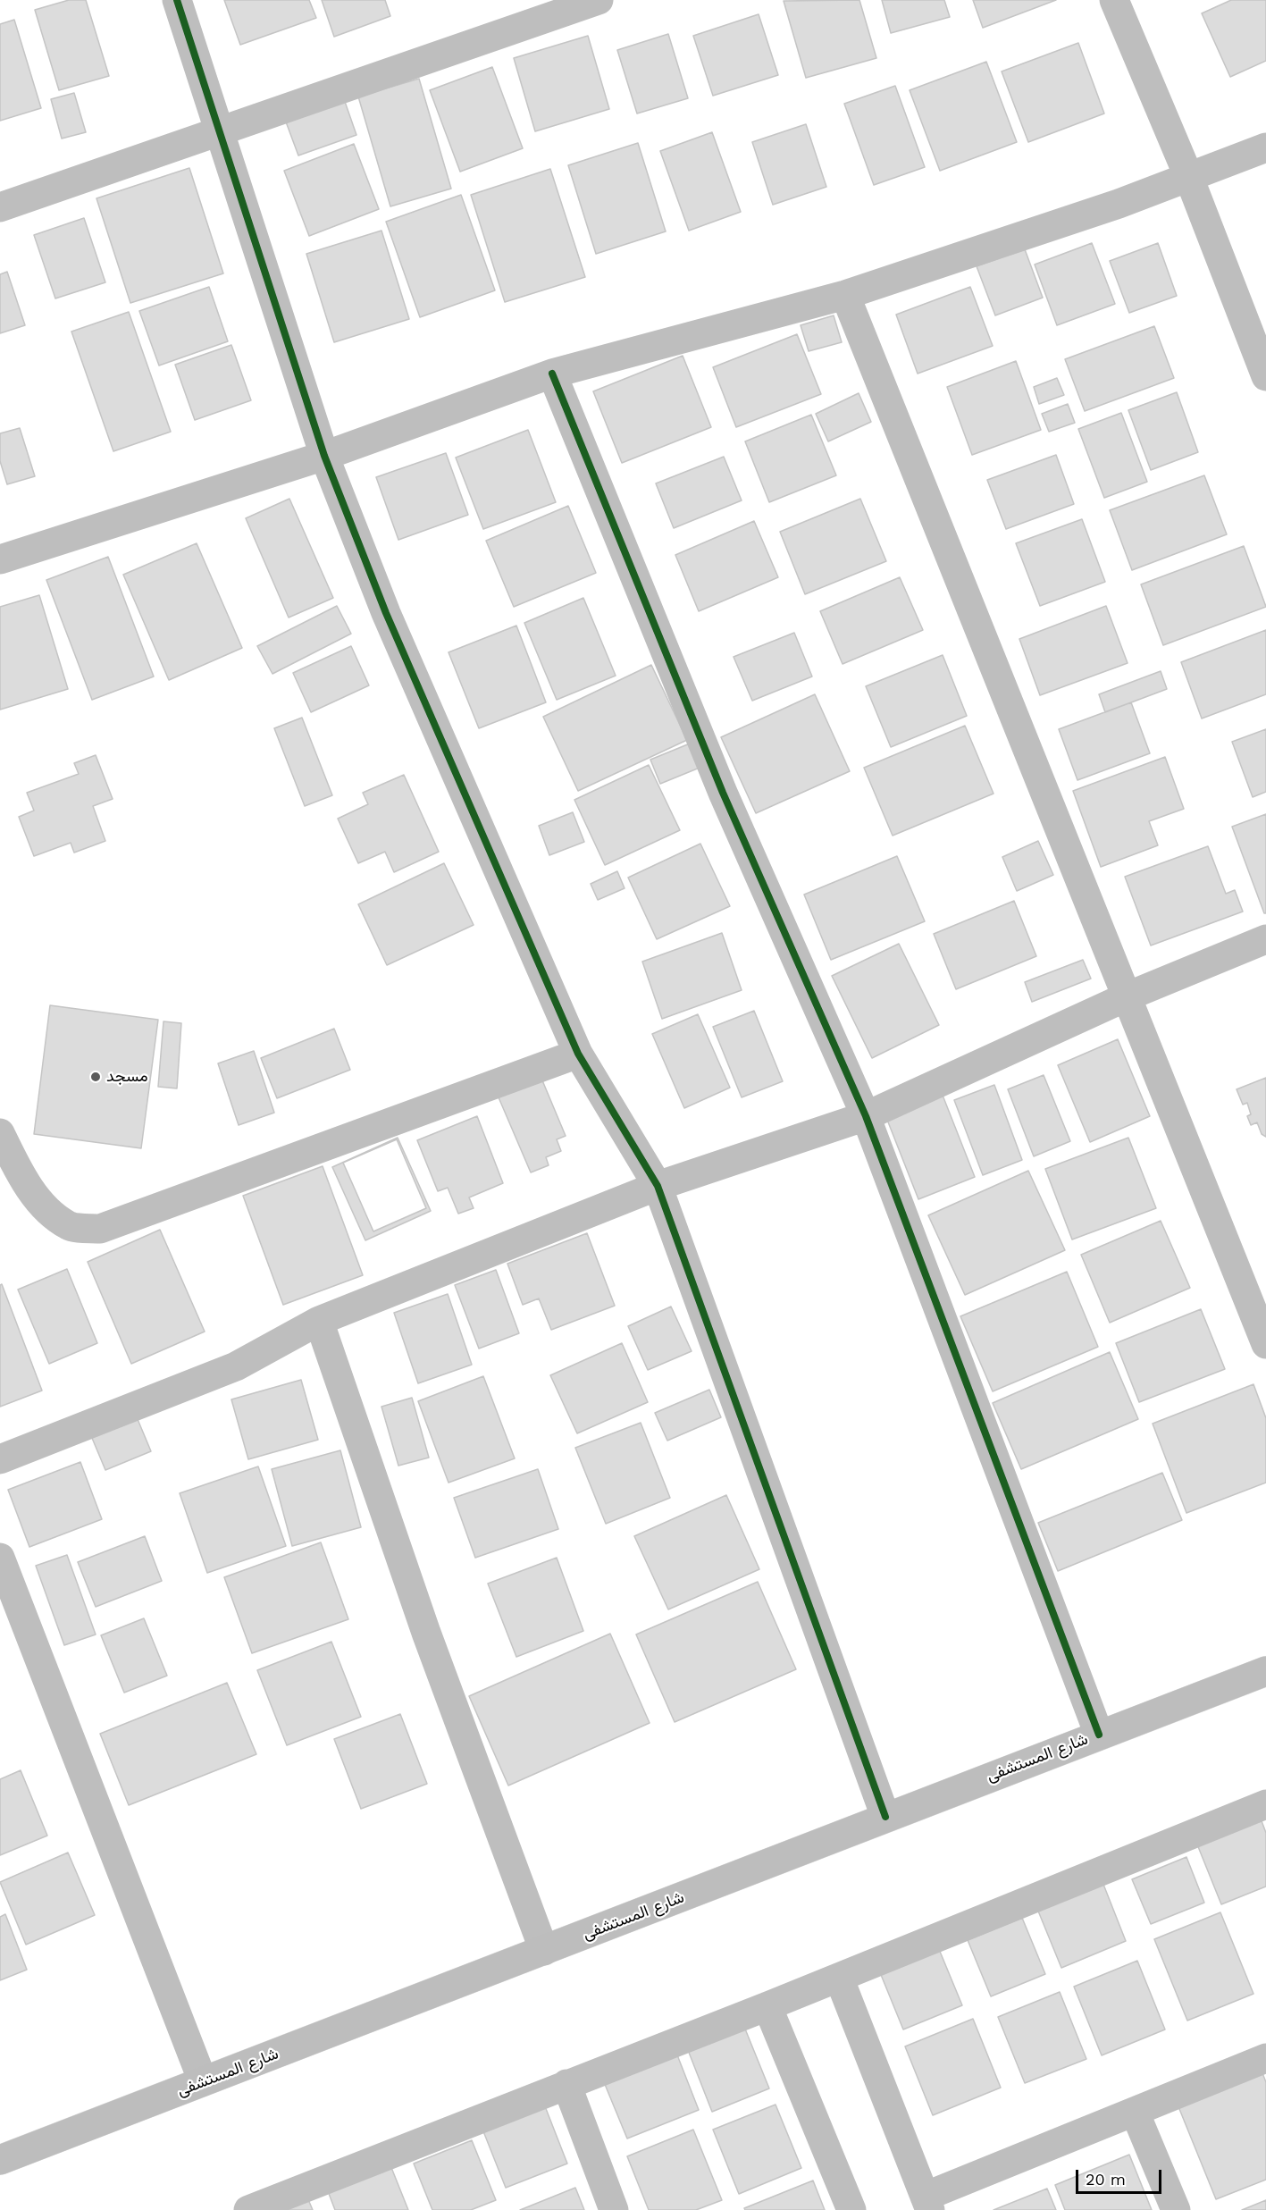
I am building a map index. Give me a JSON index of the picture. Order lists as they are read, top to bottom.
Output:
{
  "streets": {
    "highway": ["شارع المستشفى"]
  },
  "places": ["مسجد"],
  "scale_bar": "20 m"
}
